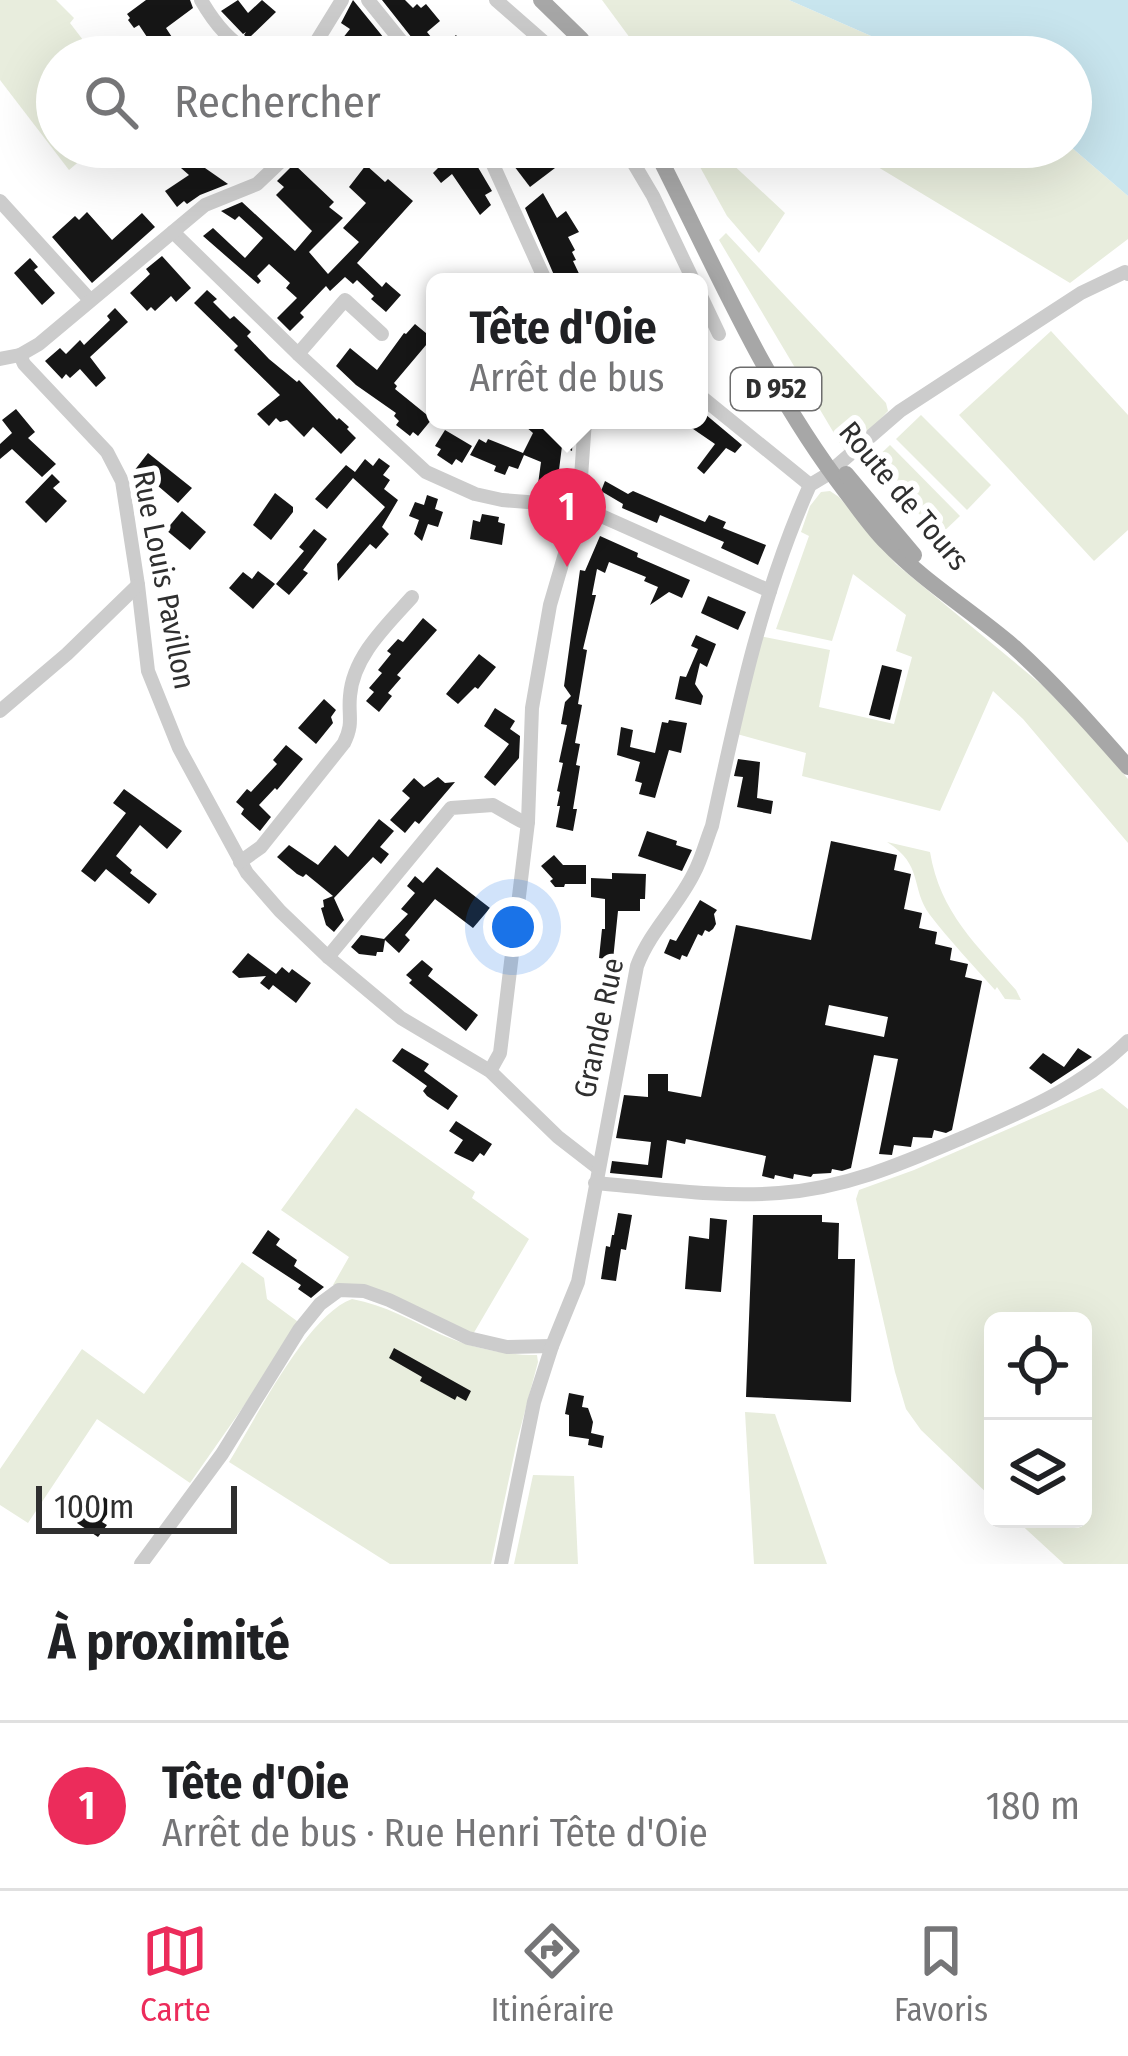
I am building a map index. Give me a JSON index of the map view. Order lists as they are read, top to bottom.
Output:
{
  "streets": {
    "main road": ["D 952", "Route de Tours"],
    "street": ["Rue Louis Pavillon", "Grande Rue"]
  },
  "crossings": [
    ["Rue Louis Pavillon", "Grande Rue"]
  ],
  "scale_bar": "100 m",
  "page": {
    "search": "Rechercher",
    "popup": ["Tête d'Oie", "Arrêt de bus"],
    "pins": "1",
    "scale": "100 m",
    "heading": "À proximité",
    "list": [
      {
        "mark": "1",
        "name": "Tête d'Oie",
        "note": "Arrêt de bus · Rue Henri Tête d'Oie",
        "value": "180 m"
      }
    ],
    "nav": ["Carte", "Itinéraire", "Favoris"]
  }
}
